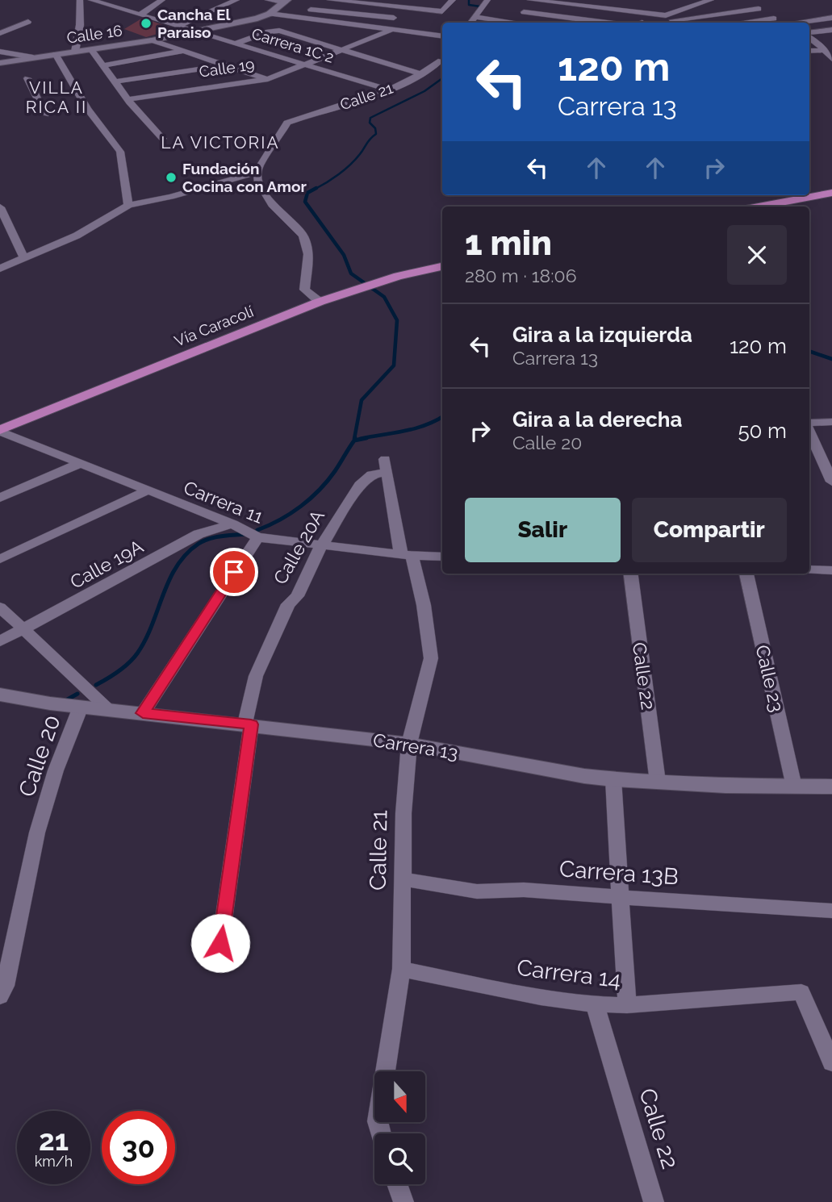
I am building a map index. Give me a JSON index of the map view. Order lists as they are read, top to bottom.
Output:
{
  "streets": {
    "main road": ["Vía Caracolí"],
    "street": [
      "Calle 16",
      "Carrera 1C 2",
      "Calle 19",
      "Calle 21",
      "Carrera 11",
      "Calle 20A",
      "Calle 19A",
      "Calle 22",
      "Calle 23",
      "Carrera 13",
      "Calle 20",
      "Carrera 13B",
      "Carrera 14"
    ]
  },
  "crossings": [
    ["Calle 16", "Carrera 1C 2"],
    ["Carrera 1C 2", "Calle 19"],
    ["Carrera 1C 2", "Calle 21"],
    ["Calle 21", "Carrera 11"],
    ["Calle 21", "Calle 20A"],
    ["Calle 21", "Carrera 13"],
    ["Calle 21", "Carrera 13B"],
    ["Calle 21", "Carrera 14"],
    ["Vía Caracolí", "Carrera 11"],
    ["Carrera 11", "Calle 20A"],
    ["Carrera 11", "Calle 19A"],
    ["Calle 20A", "Carrera 13"],
    ["Calle 22", "Carrera 13"],
    ["Calle 22", "Carrera 14"],
    ["Calle 23", "Carrera 13"],
    ["Carrera 13", "Calle 20"]
  ],
  "districts": ["VILLA RICA II", "LA VICTORIA"],
  "places": ["Cancha El Paraiso", "Fundación Cocina con Amor"],
  "north": "bottom",
  "page": {
    "turn": ["120 m", "Carrera 13"],
    "heading": ["1 min", "280 m · 18:06"],
    "list": [
      {
        "name": "Gira a la izquierda",
        "note": "Carrera 13",
        "value": "120 m"
      },
      {
        "name": "Gira a la derecha",
        "note": "Calle 20",
        "value": "50 m"
      }
    ],
    "buttons": ["Salir", "Compartir"],
    "speed": "21 km/h",
    "limit": "30"
  }
}
